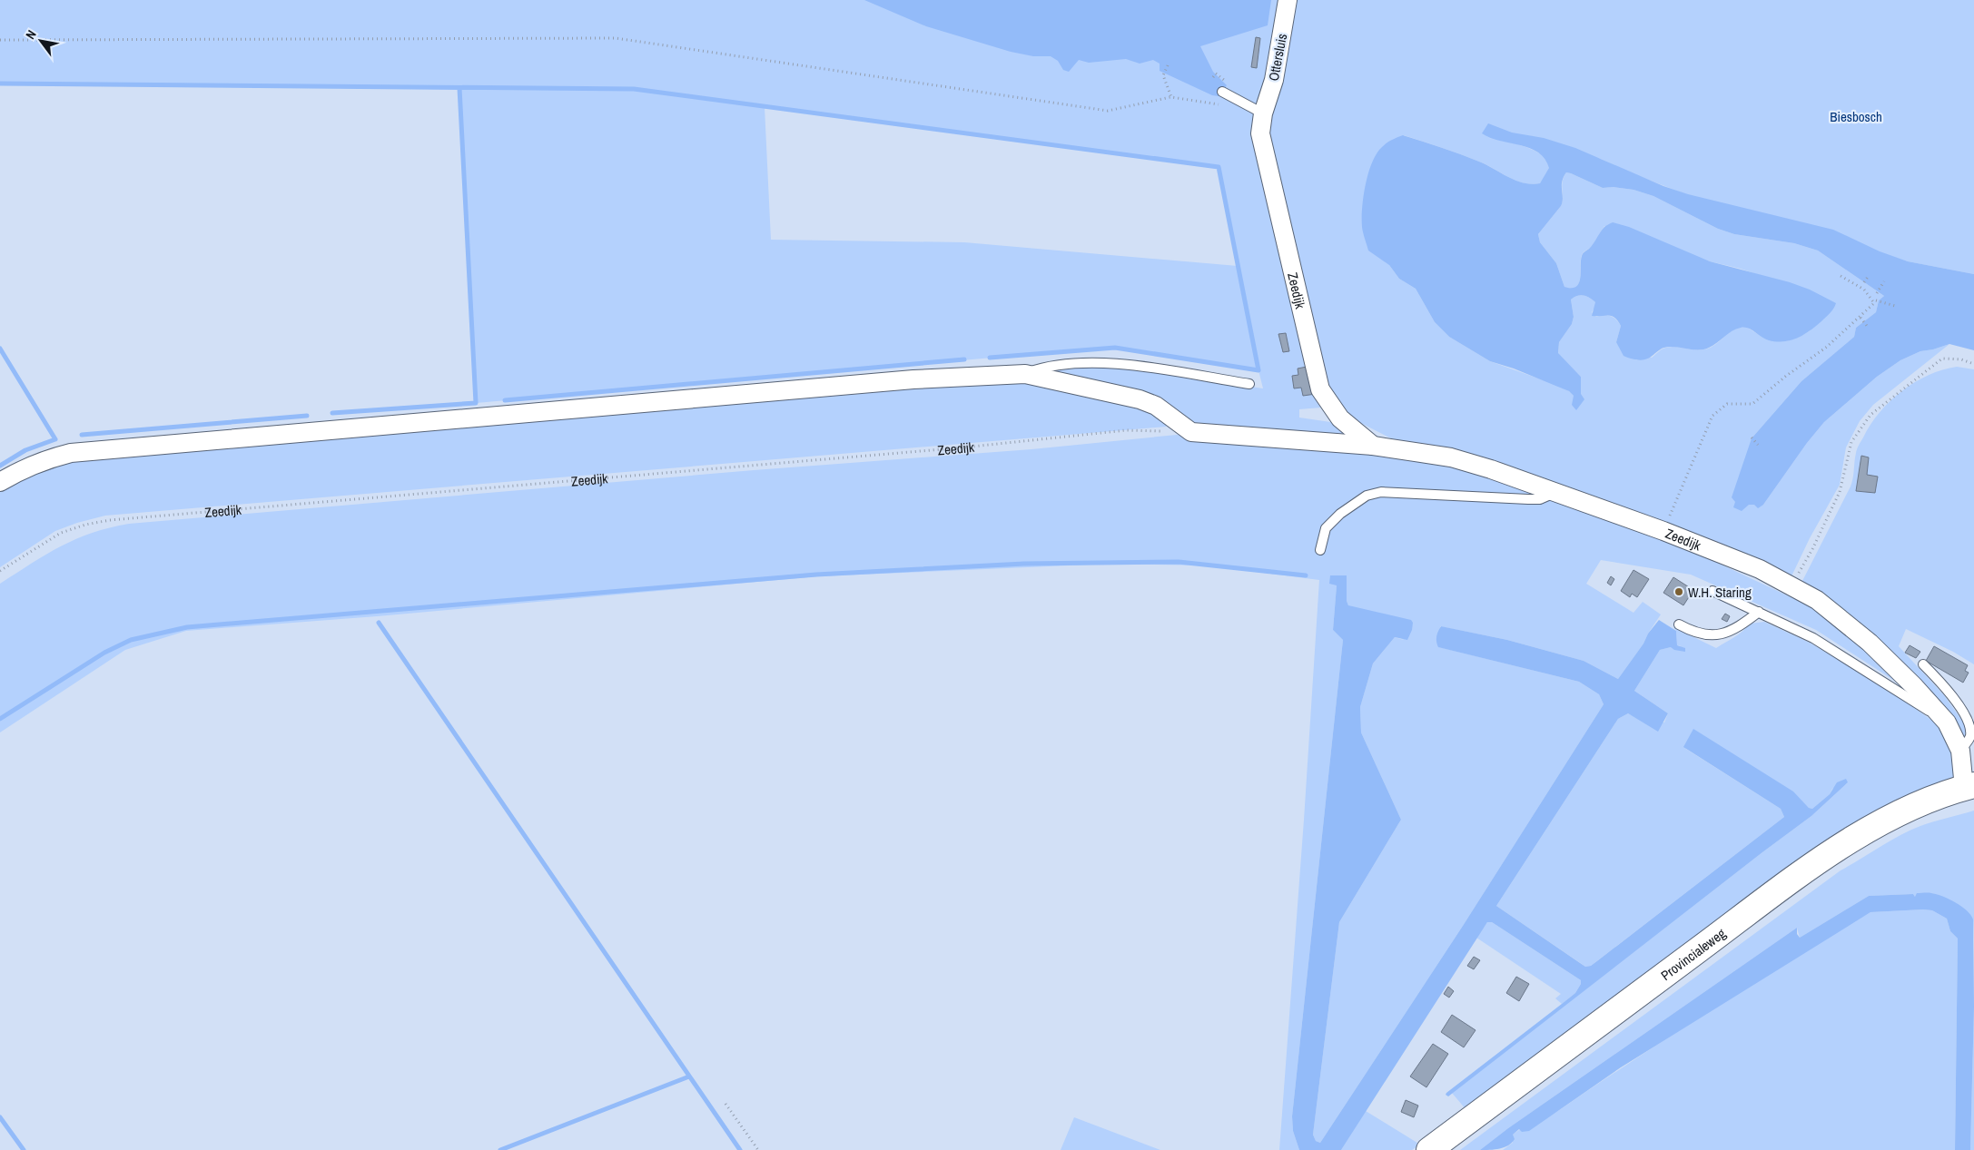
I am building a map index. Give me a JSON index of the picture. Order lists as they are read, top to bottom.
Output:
{
  "streets": {
    "main road": ["Provincialeweg"],
    "street": ["Ottersluis", "Zeedijk"]
  },
  "crossings": [
    ["Ottersluis", "Zeedijk"],
    ["Zeedijk", "Provincialeweg"]
  ],
  "parks": ["Biesbosch"],
  "places": ["W.H. Staring"],
  "north": "top left"
}
